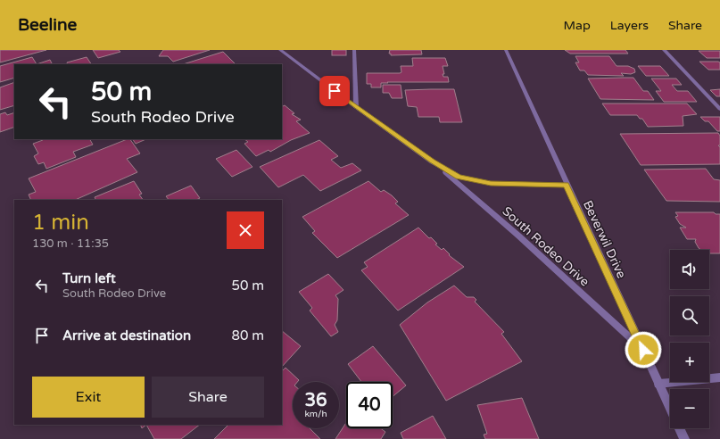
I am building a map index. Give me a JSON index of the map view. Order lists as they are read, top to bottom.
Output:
{
  "streets": {
    "street": ["Beverwil Drive", "South Rodeo Drive"]
  },
  "crossings": [
    ["Beverwil Drive", "South Rodeo Drive"]
  ],
  "page": {
    "header": "Beeline",
    "nav": ["Map", "Layers", "Share"],
    "turn": ["50 m", "South Rodeo Drive"],
    "heading": ["1 min", "130 m · 11:35"],
    "map_buttons": ["+", "−"],
    "list": [
      {
        "name": "Turn left",
        "note": "South Rodeo Drive",
        "value": "50 m"
      },
      {
        "name": "Arrive at destination",
        "value": "80 m"
      }
    ],
    "buttons": ["Exit", "Share"],
    "speed": "36 km/h",
    "limit": "40"
  }
}
